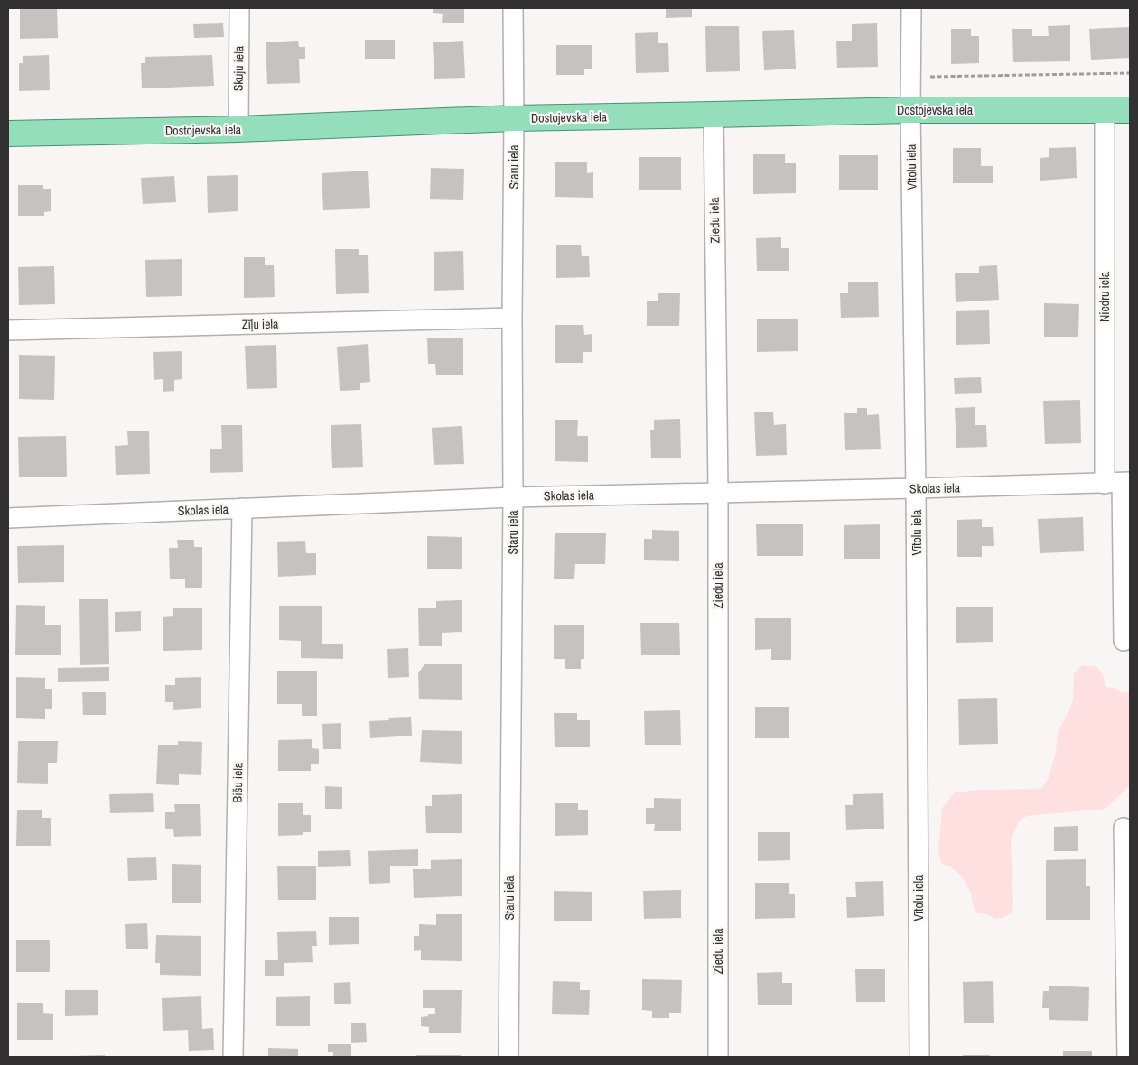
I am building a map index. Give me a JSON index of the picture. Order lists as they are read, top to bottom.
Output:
{
  "streets": {
    "main road": ["Dostojevska iela"],
    "street": [
      "Skuju iela",
      "Staru iela",
      "Vītolu iela",
      "Ziedu iela",
      "Niedru iela",
      "Zīļu iela",
      "Skolas iela",
      "Bišu iela"
    ]
  },
  "crossings": [
    ["Skuju iela", "Dostojevska iela"],
    ["Dostojevska iela", "Staru iela"],
    ["Dostojevska iela", "Vītolu iela"],
    ["Dostojevska iela", "Ziedu iela"],
    ["Dostojevska iela", "Niedru iela"],
    ["Staru iela", "Zīļu iela"],
    ["Staru iela", "Skolas iela"],
    ["Vītolu iela", "Skolas iela"],
    ["Ziedu iela", "Skolas iela"],
    ["Niedru iela", "Skolas iela"],
    ["Skolas iela", "Bišu iela"]
  ]
}
